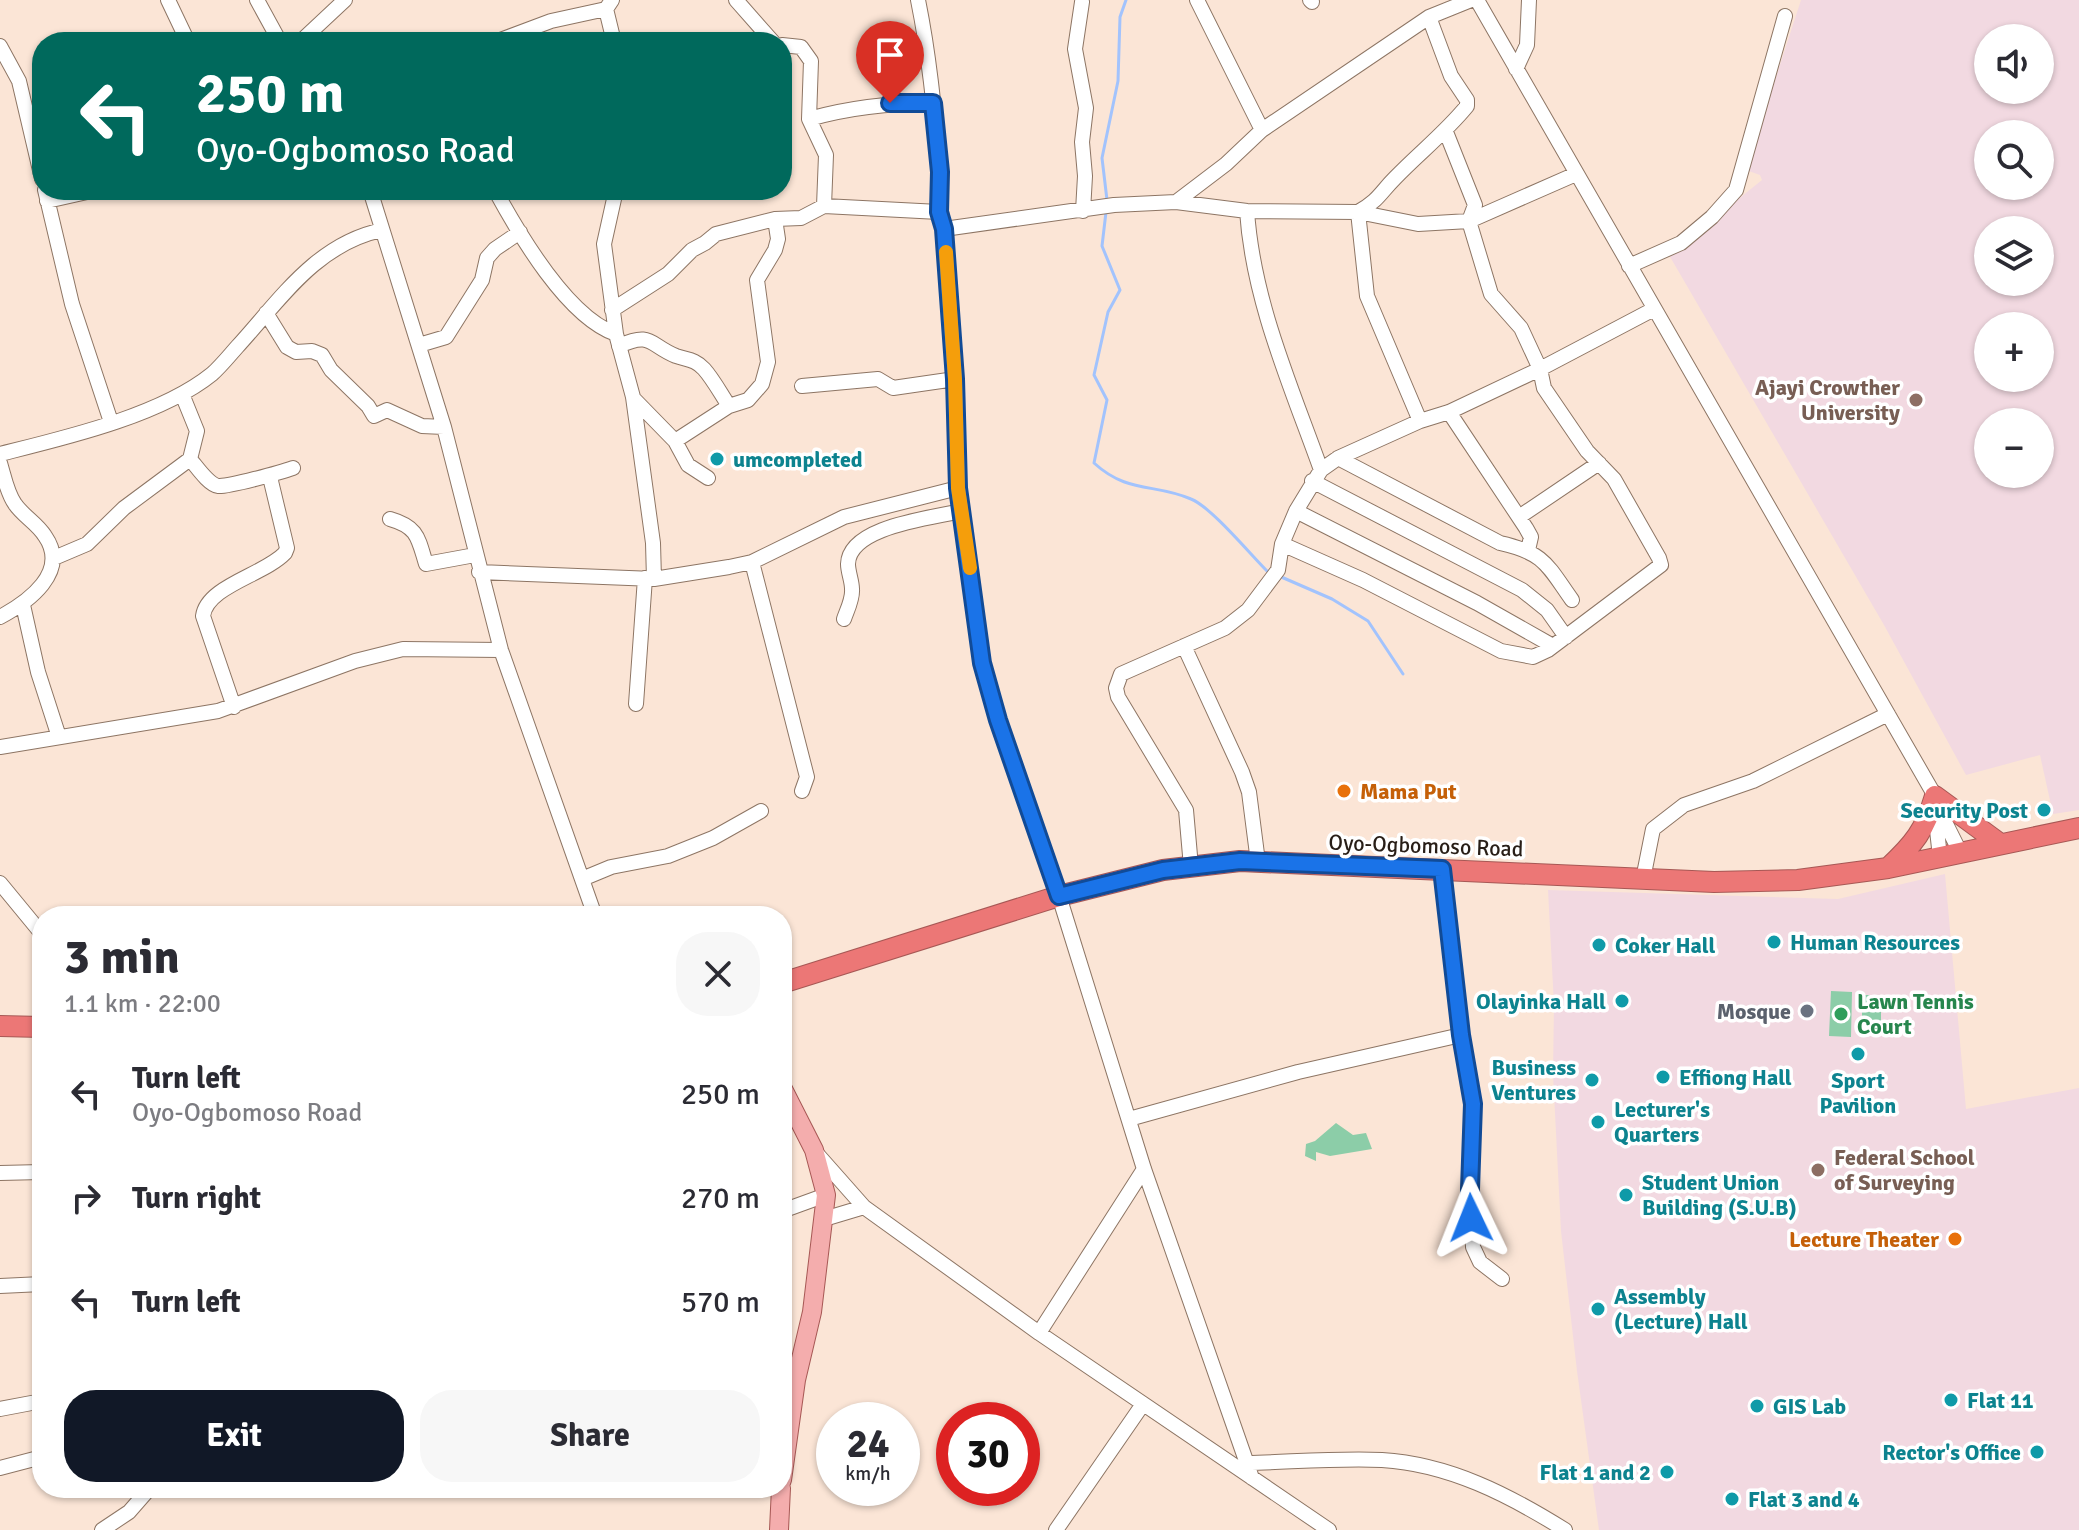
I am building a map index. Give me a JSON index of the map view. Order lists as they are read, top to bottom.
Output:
{
  "streets": {
    "highway": ["Oyo-Ogbomoso Road"]
  },
  "places": [
    "Ajayi Crowther University",
    "umcompleted",
    "Mama Put",
    "Security Post",
    "Human Resources",
    "Coker Hall",
    "Olayinka Hall",
    "Mosque",
    "Lawn Tennis Court",
    "Sport Pavilion",
    "Effiong Hall",
    "Business Ventures",
    "Lecturer's Quarters",
    "Federal School of Surveying",
    "Student Union Building (S.U.B)",
    "Lecture Theater",
    "Assembly (Lecture) Hall",
    "Flat 11",
    "GIS Lab",
    "Rector's Office",
    "Flat 1 and 2",
    "Flat 3 and 4"
  ],
  "page": {
    "map_buttons": ["+", "−"],
    "turn": ["250 m", "Oyo-Ogbomoso Road"],
    "heading": ["3 min", "1.1 km · 22:00"],
    "list": [
      {
        "name": "Turn left",
        "note": "Oyo-Ogbomoso Road",
        "value": "250 m"
      },
      {
        "name": "Turn right",
        "value": "270 m"
      },
      {
        "name": "Turn left",
        "value": "570 m"
      }
    ],
    "buttons": ["Exit", "Share"],
    "speed": "24 km/h",
    "limit": "30"
  }
}
